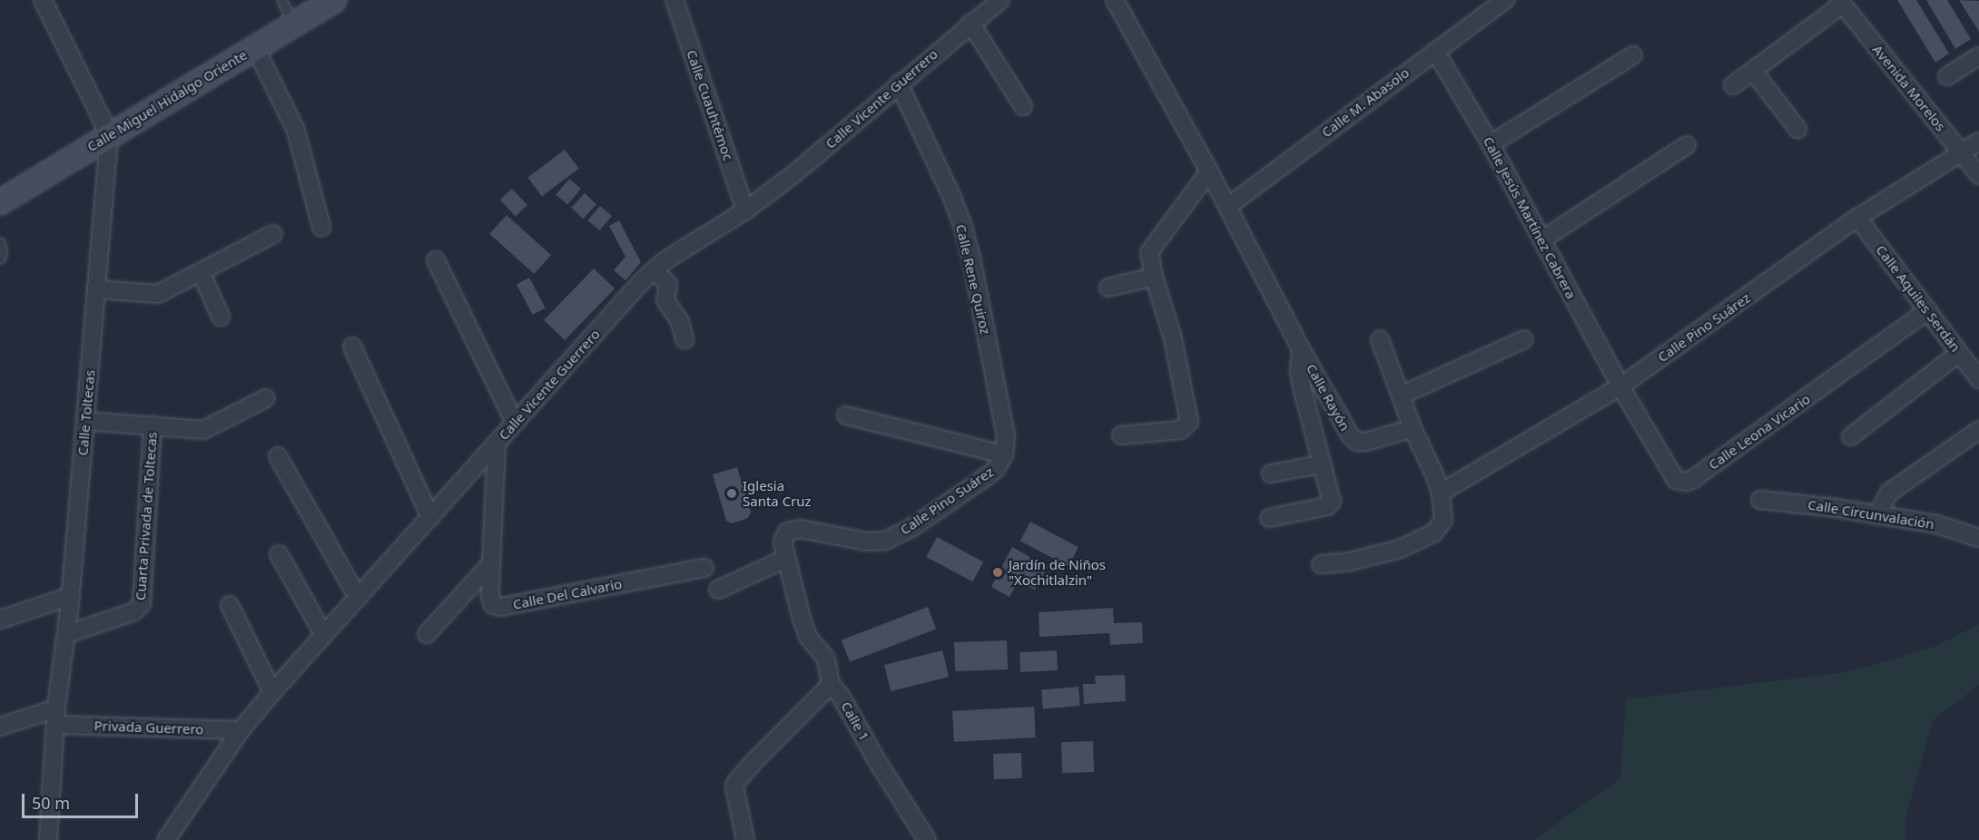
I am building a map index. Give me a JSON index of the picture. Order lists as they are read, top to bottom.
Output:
{
  "streets": {
    "street": [
      "Avenida Morelos",
      "Calle Vicente Guerrero",
      "Calle Miguel Hidalgo Oriente",
      "Calle M. Abasolo",
      "Calle Cuauhtémoc",
      "Calle Jesús Martínez Cabrera",
      "Calle Rene Quiroz",
      "Calle Aquiles Serdán",
      "Calle Pino Suárez",
      "Calle Rayón",
      "Calle Toltecas",
      "Calle Leona Vicario",
      "Calle Circunvalación",
      "Cuarta Privada de Toltecas",
      "Calle Del Calvario",
      "Calle 1",
      "Privada Guerrero"
    ]
  },
  "crossings": [
    ["Avenida Morelos", "Calle Pino Suárez"],
    ["Calle Vicente Guerrero", "Calle Cuauhtémoc"],
    ["Calle Vicente Guerrero", "Calle Rene Quiroz"],
    ["Calle Vicente Guerrero", "Calle Del Calvario"],
    ["Calle Vicente Guerrero", "Privada Guerrero"],
    ["Calle Miguel Hidalgo Oriente", "Calle Toltecas"],
    ["Calle M. Abasolo", "Calle Jesús Martínez Cabrera"],
    ["Calle M. Abasolo", "Calle Rayón"],
    ["Calle Jesús Martínez Cabrera", "Calle Pino Suárez"],
    ["Calle Jesús Martínez Cabrera", "Calle Leona Vicario"],
    ["Calle Rene Quiroz", "Calle Pino Suárez"],
    ["Calle Aquiles Serdán", "Calle Pino Suárez"],
    ["Calle Aquiles Serdán", "Calle Leona Vicario"],
    ["Calle Pino Suárez", "Calle Leona Vicario"],
    ["Calle Toltecas", "Cuarta Privada de Toltecas"],
    ["Calle Toltecas", "Privada Guerrero"]
  ],
  "places": ["Iglesia Santa Cruz", "Jardín de Niños \"Xochitlalzin\""],
  "scale_bar": "50 m"
}
